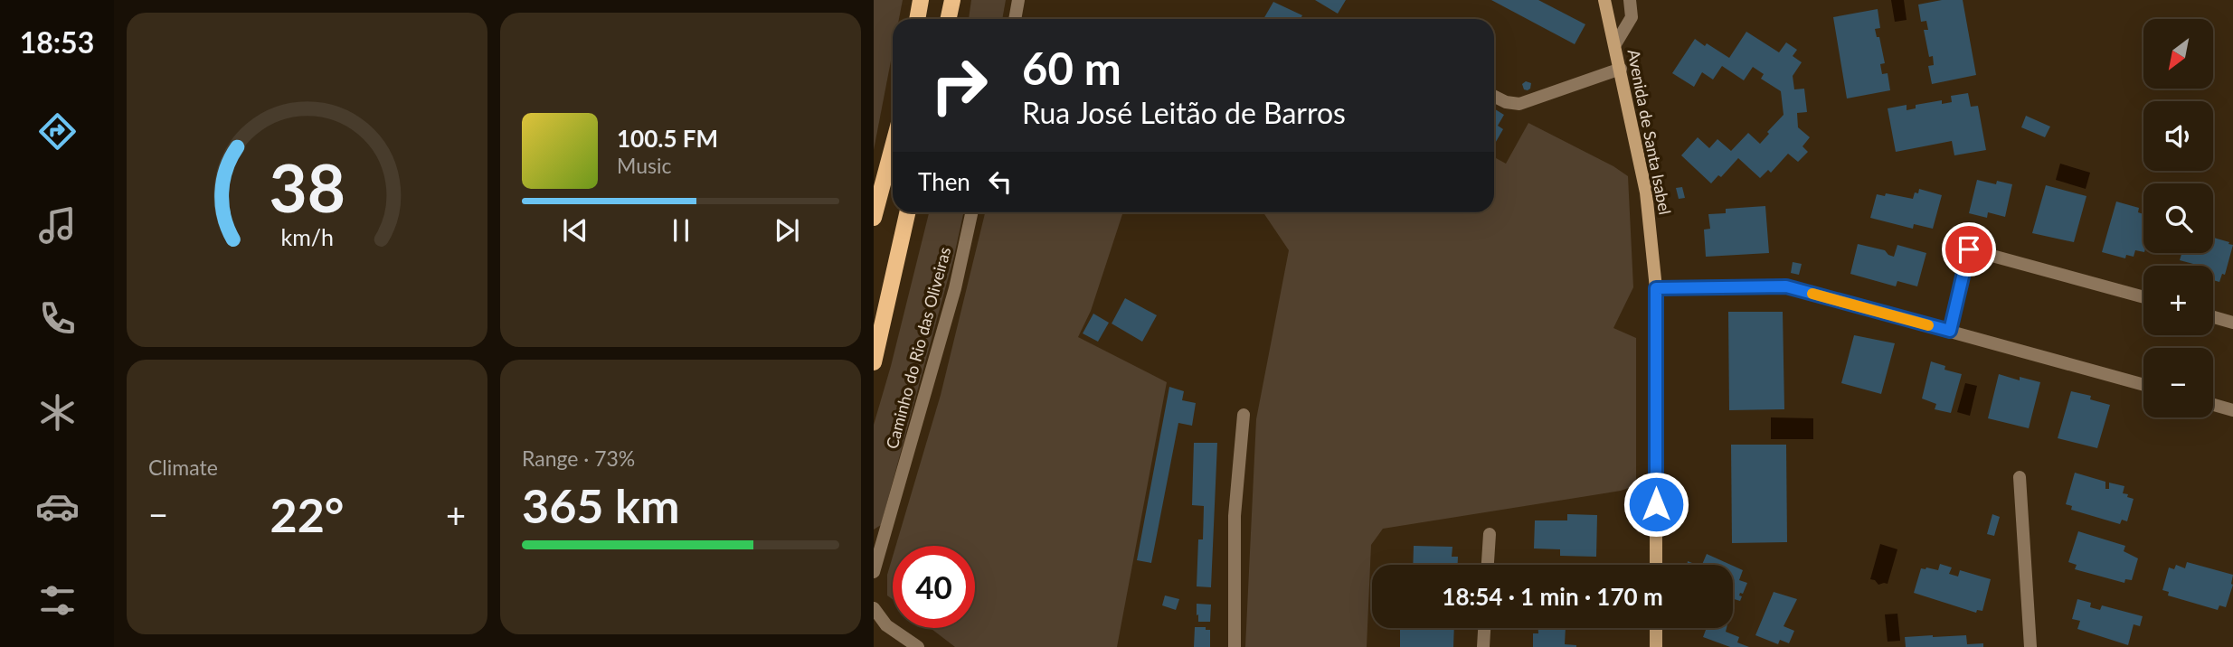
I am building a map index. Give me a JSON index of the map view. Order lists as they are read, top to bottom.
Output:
{
  "streets": {
    "street": ["Avenida de Santa Isabel", "Caminho do Rio das Oliveiras"]
  },
  "north": "bottom left",
  "page": {
    "tabs": "18:53",
    "map_buttons": ["+", "−"],
    "turn": ["60 m", "Rua José Leitão de Barros"],
    "song": ["100.5 FM", "Music"],
    "then": "Then",
    "tile": [
      "Climate",
      ["Range · 73%", "365 km"]
    ],
    "heat": ["−", "22°", "+"],
    "limit": "40",
    "trip": "18:54 · 1 min · 170 m",
    "gauge": ["38", "km/h"]
  }
}
